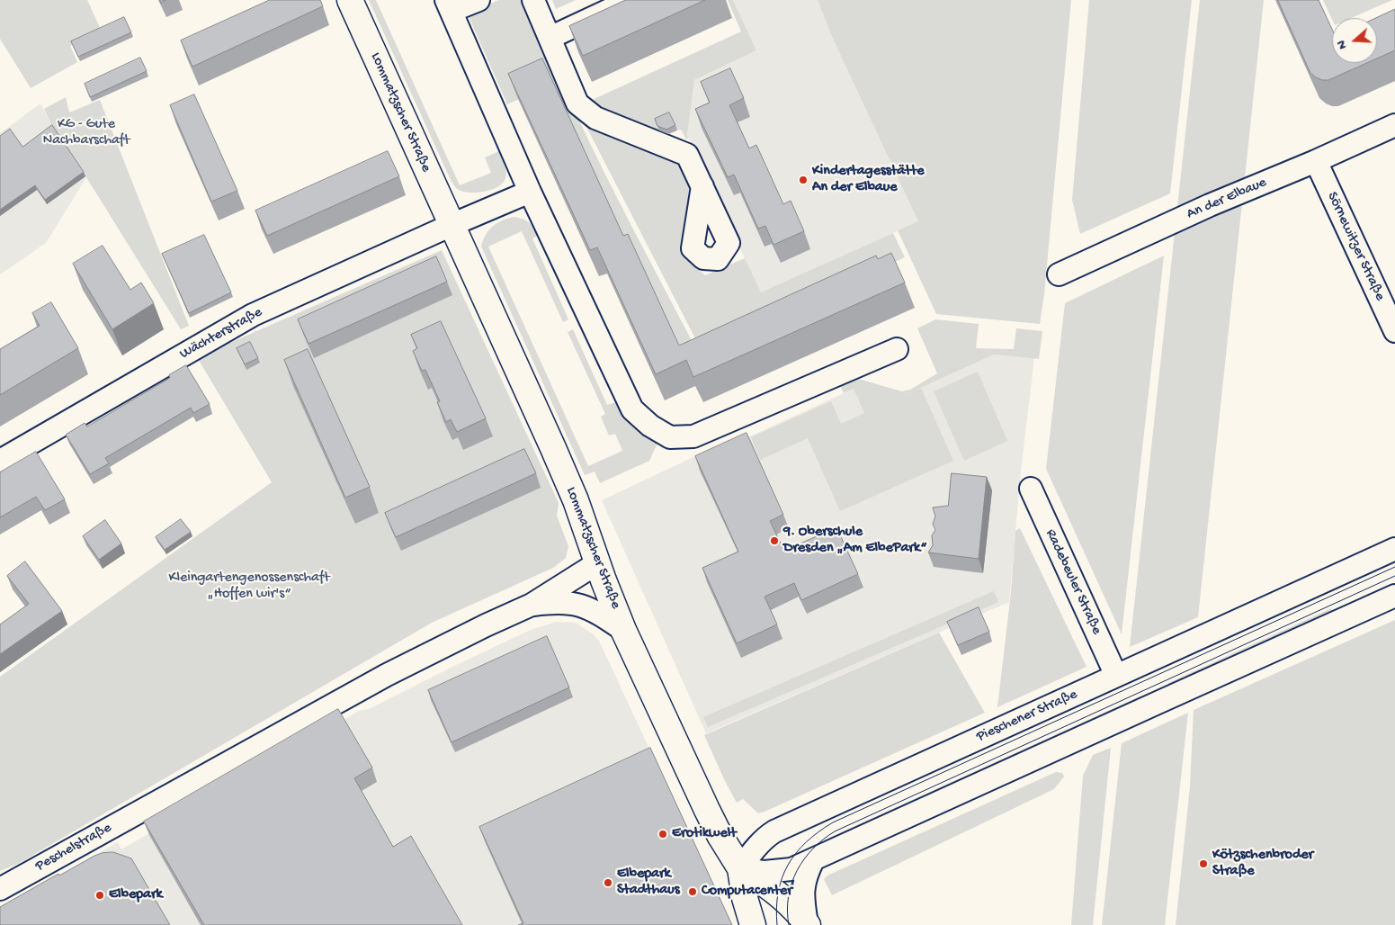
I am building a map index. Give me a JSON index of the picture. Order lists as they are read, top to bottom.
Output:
{
  "streets": {
    "main road": ["Lommatzscher Straße"],
    "street": [
      "An der Elbaue",
      "Sörnewitzer Straße",
      "Wächterstraße",
      "Radebeuler Straße",
      "Pieschener Straße",
      "Peschelstraße"
    ]
  },
  "crossings": [
    ["Lommatzscher Straße", "Wächterstraße"],
    ["Lommatzscher Straße", "Pieschener Straße"],
    ["An der Elbaue", "Sörnewitzer Straße"],
    ["Radebeuler Straße", "Pieschener Straße"]
  ],
  "parks": ["KG - Gute Nachbarschaft", "Kleingartengenossenschaft „Hoffen wir's“"],
  "places": [
    "Kindertagesstätte An der Elbaue",
    "9. Oberschule Dresden „Am ElbePark“",
    "Erotikwelt",
    "Kötzschenbroder Straße",
    "Elbepark Stadthaus",
    "Computacenter",
    "Elbepark"
  ],
  "north": "left"
}
